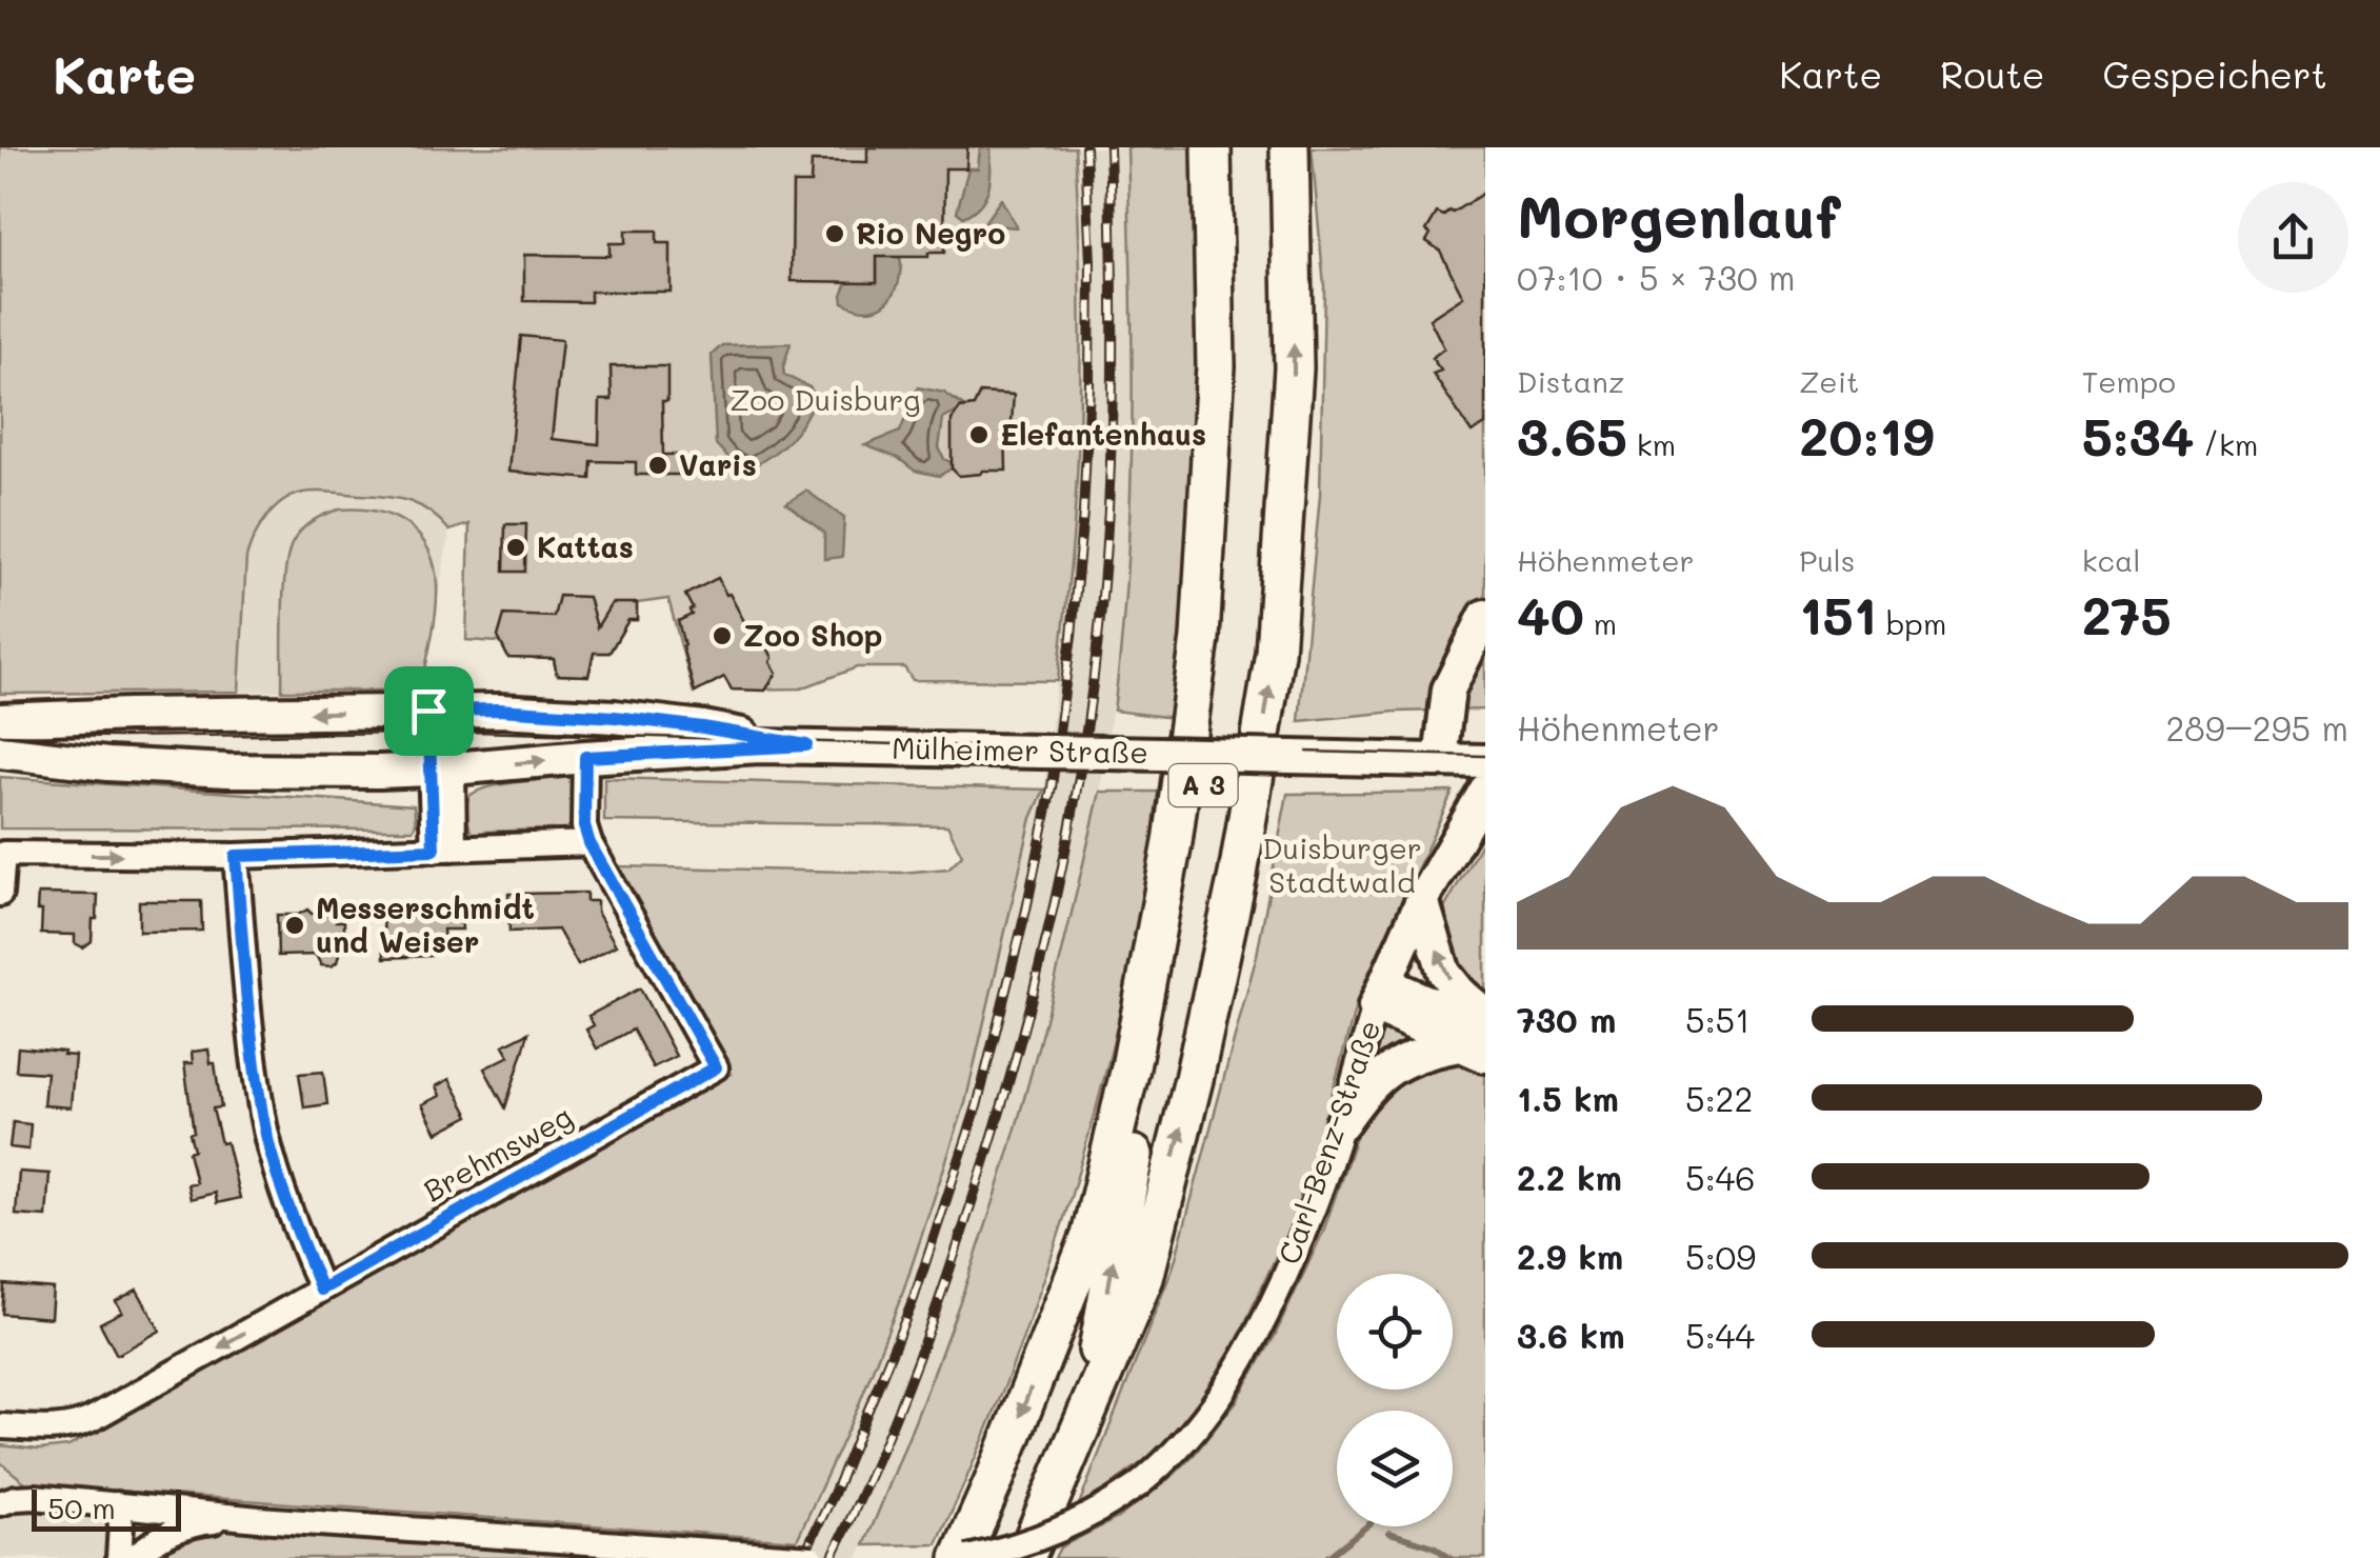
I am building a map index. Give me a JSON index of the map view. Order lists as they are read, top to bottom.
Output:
{
  "streets": {
    "highway": ["A 3"],
    "main road": ["Mülheimer Straße", "Carl-Benz-Straße"],
    "street": ["Brehmsweg"]
  },
  "crossings": [
    ["Mülheimer Straße", "Brehmsweg"],
    ["A 3", "Carl-Benz-Straße"]
  ],
  "parks": ["Zoo Duisburg", "Duisburger Stadtwald"],
  "places": [
    "Rio Negro",
    "Elefantenhaus",
    "Varis",
    "Kattas",
    "Zoo Shop",
    "Messerschmidt und Weiser"
  ],
  "scale_bar": "50 m",
  "page": {
    "header": "Karte",
    "nav": ["Karte", "Route", "Gespeichert"],
    "heading": ["Morgenlauf", "07:10 · 5 × 730 m"],
    "stats": [
      ["Distanz", "3.65 km"],
      ["Zeit", "20:19"],
      ["Tempo", "5:34 /km"],
      ["Höhenmeter", "40 m"],
      ["Puls", "151 bpm"],
      ["kcal", "275"]
    ],
    "chart": ["Höhenmeter", "289–295 m"],
    "list": [
      {
        "name": "730 m",
        "note": "5:51"
      },
      {
        "name": "1.5 km",
        "note": "5:22"
      },
      {
        "name": "2.2 km",
        "note": "5:46"
      },
      {
        "name": "2.9 km",
        "note": "5:09"
      },
      {
        "name": "3.6 km",
        "note": "5:44"
      }
    ],
    "scale": "50 m"
  }
}
